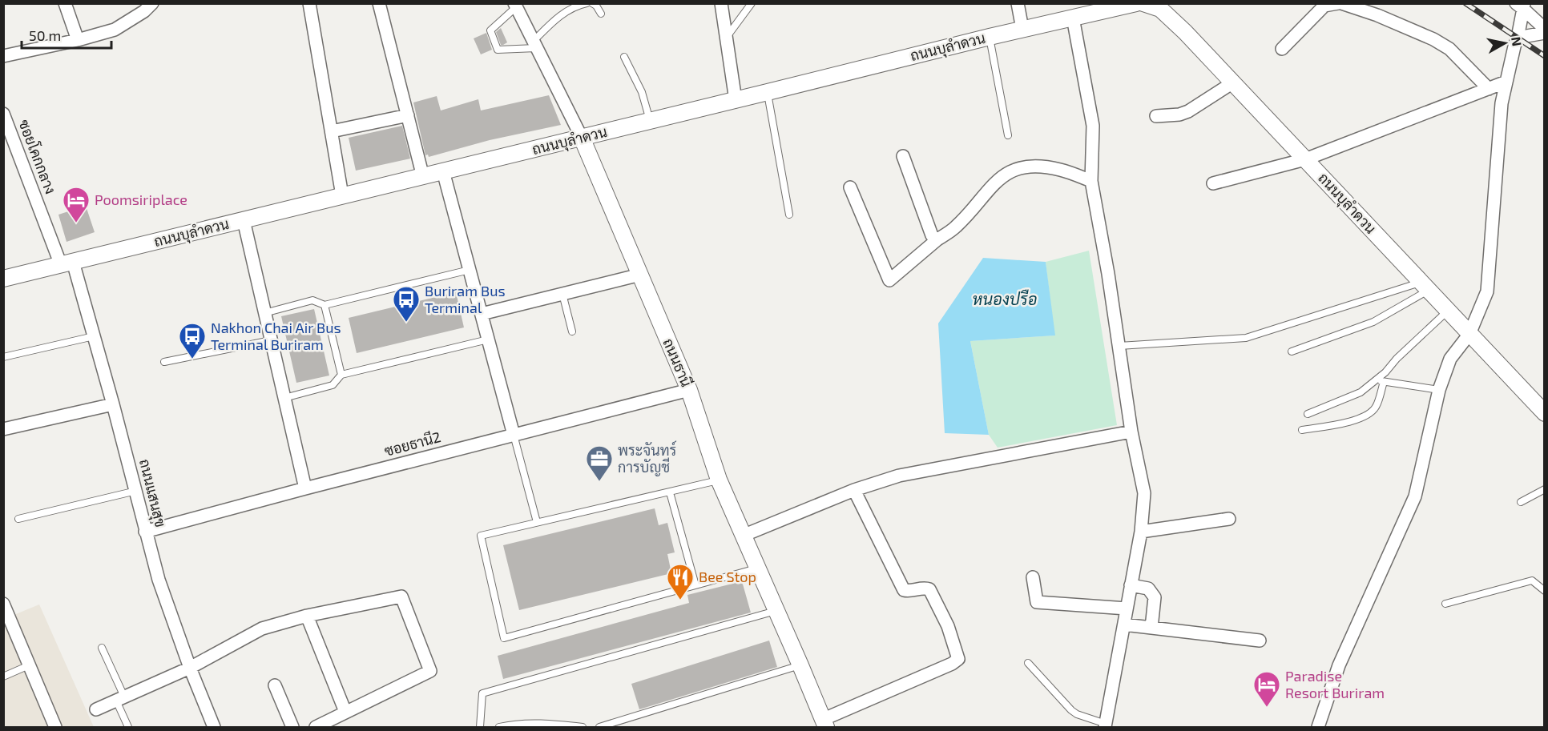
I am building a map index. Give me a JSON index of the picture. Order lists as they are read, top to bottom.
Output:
{
  "streets": {
    "street": [
      "ถนนบุลำดวน",
      "ซอยโคกกลาง",
      "ถนนธานี",
      "ซอยธานี2",
      "ถนนแสนสุข"
    ]
  },
  "crossings": [
    ["ถนนบุลำดวน", "ซอยโคกกลาง"],
    ["ถนนบุลำดวน", "ถนนธานี"],
    ["ถนนบุลำดวน", "ถนนแสนสุข"],
    ["ซอยโคกกลาง", "ถนนแสนสุข"],
    ["ถนนธานี", "ซอยธานี2"],
    ["ซอยธานี2", "ถนนแสนสุข"]
  ],
  "water": ["หนองปรือ"],
  "places": {
    "hotel": ["Poomsiriplace", "Paradise Resort Buriram"],
    "bus stop": ["Buriram Bus Terminal", "Nakhon Chai Air Bus Terminal Buriram"],
    "office": ["พระจันทร์ การบัญชี"],
    "restaurant": ["Bee Stop"]
  },
  "scale_bar": "50 m",
  "north": "right"
}
